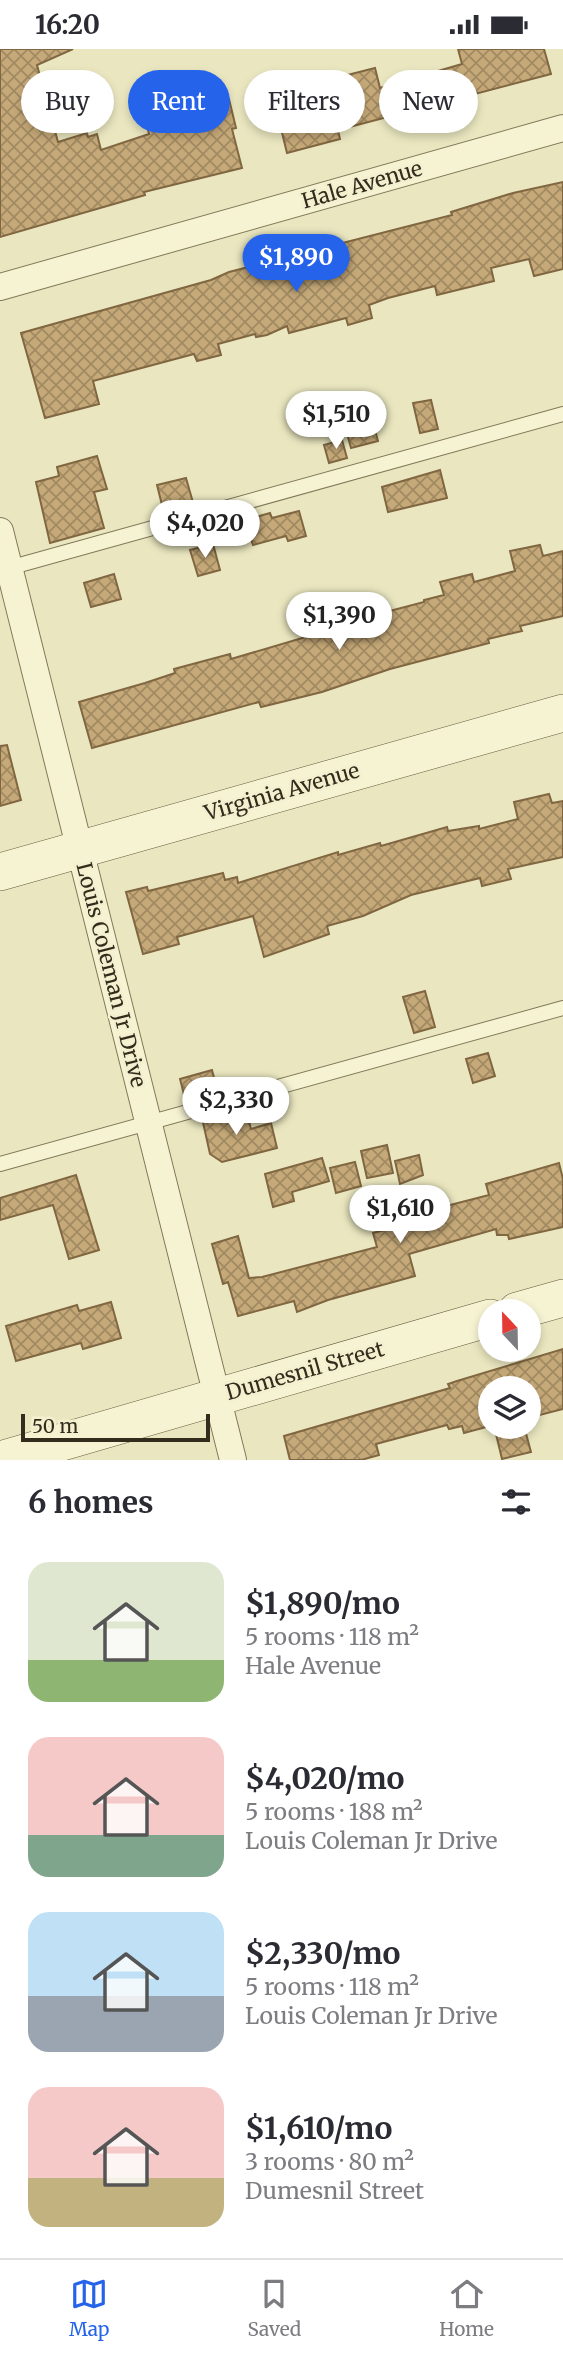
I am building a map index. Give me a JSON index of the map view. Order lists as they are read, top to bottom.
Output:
{
  "streets": {
    "main road": ["Virginia Avenue", "Dumesnil Street"],
    "street": ["Hale Avenue", "Louis Coleman Jr Drive"]
  },
  "crossings": [
    ["Virginia Avenue", "Louis Coleman Jr Drive"],
    ["Louis Coleman Jr Drive", "Dumesnil Street"]
  ],
  "scale_bar": "50 m",
  "north": "top",
  "page": {
    "status": "16:20",
    "chip": [
      "Buy",
      "Rent",
      "Filters",
      "New"
    ],
    "price": [
      "$1,890",
      "$1,510",
      "$4,020",
      "$1,390",
      "$2,330",
      "$1,610"
    ],
    "scale": "50 m",
    "heading": "6 homes",
    "list": [
      {
        "name": "$1,890/mo",
        "note": "5 rooms · 118 m² · Hale Avenue"
      },
      {
        "name": "$4,020/mo",
        "note": "5 rooms · 188 m² · Louis Coleman Jr Drive"
      },
      {
        "name": "$2,330/mo",
        "note": "5 rooms · 118 m² · Louis Coleman Jr Drive"
      },
      {
        "name": "$1,610/mo",
        "note": "3 rooms · 80 m² · Dumesnil Street"
      }
    ],
    "tabs": ["Map", "Saved", "Home"]
  }
}
